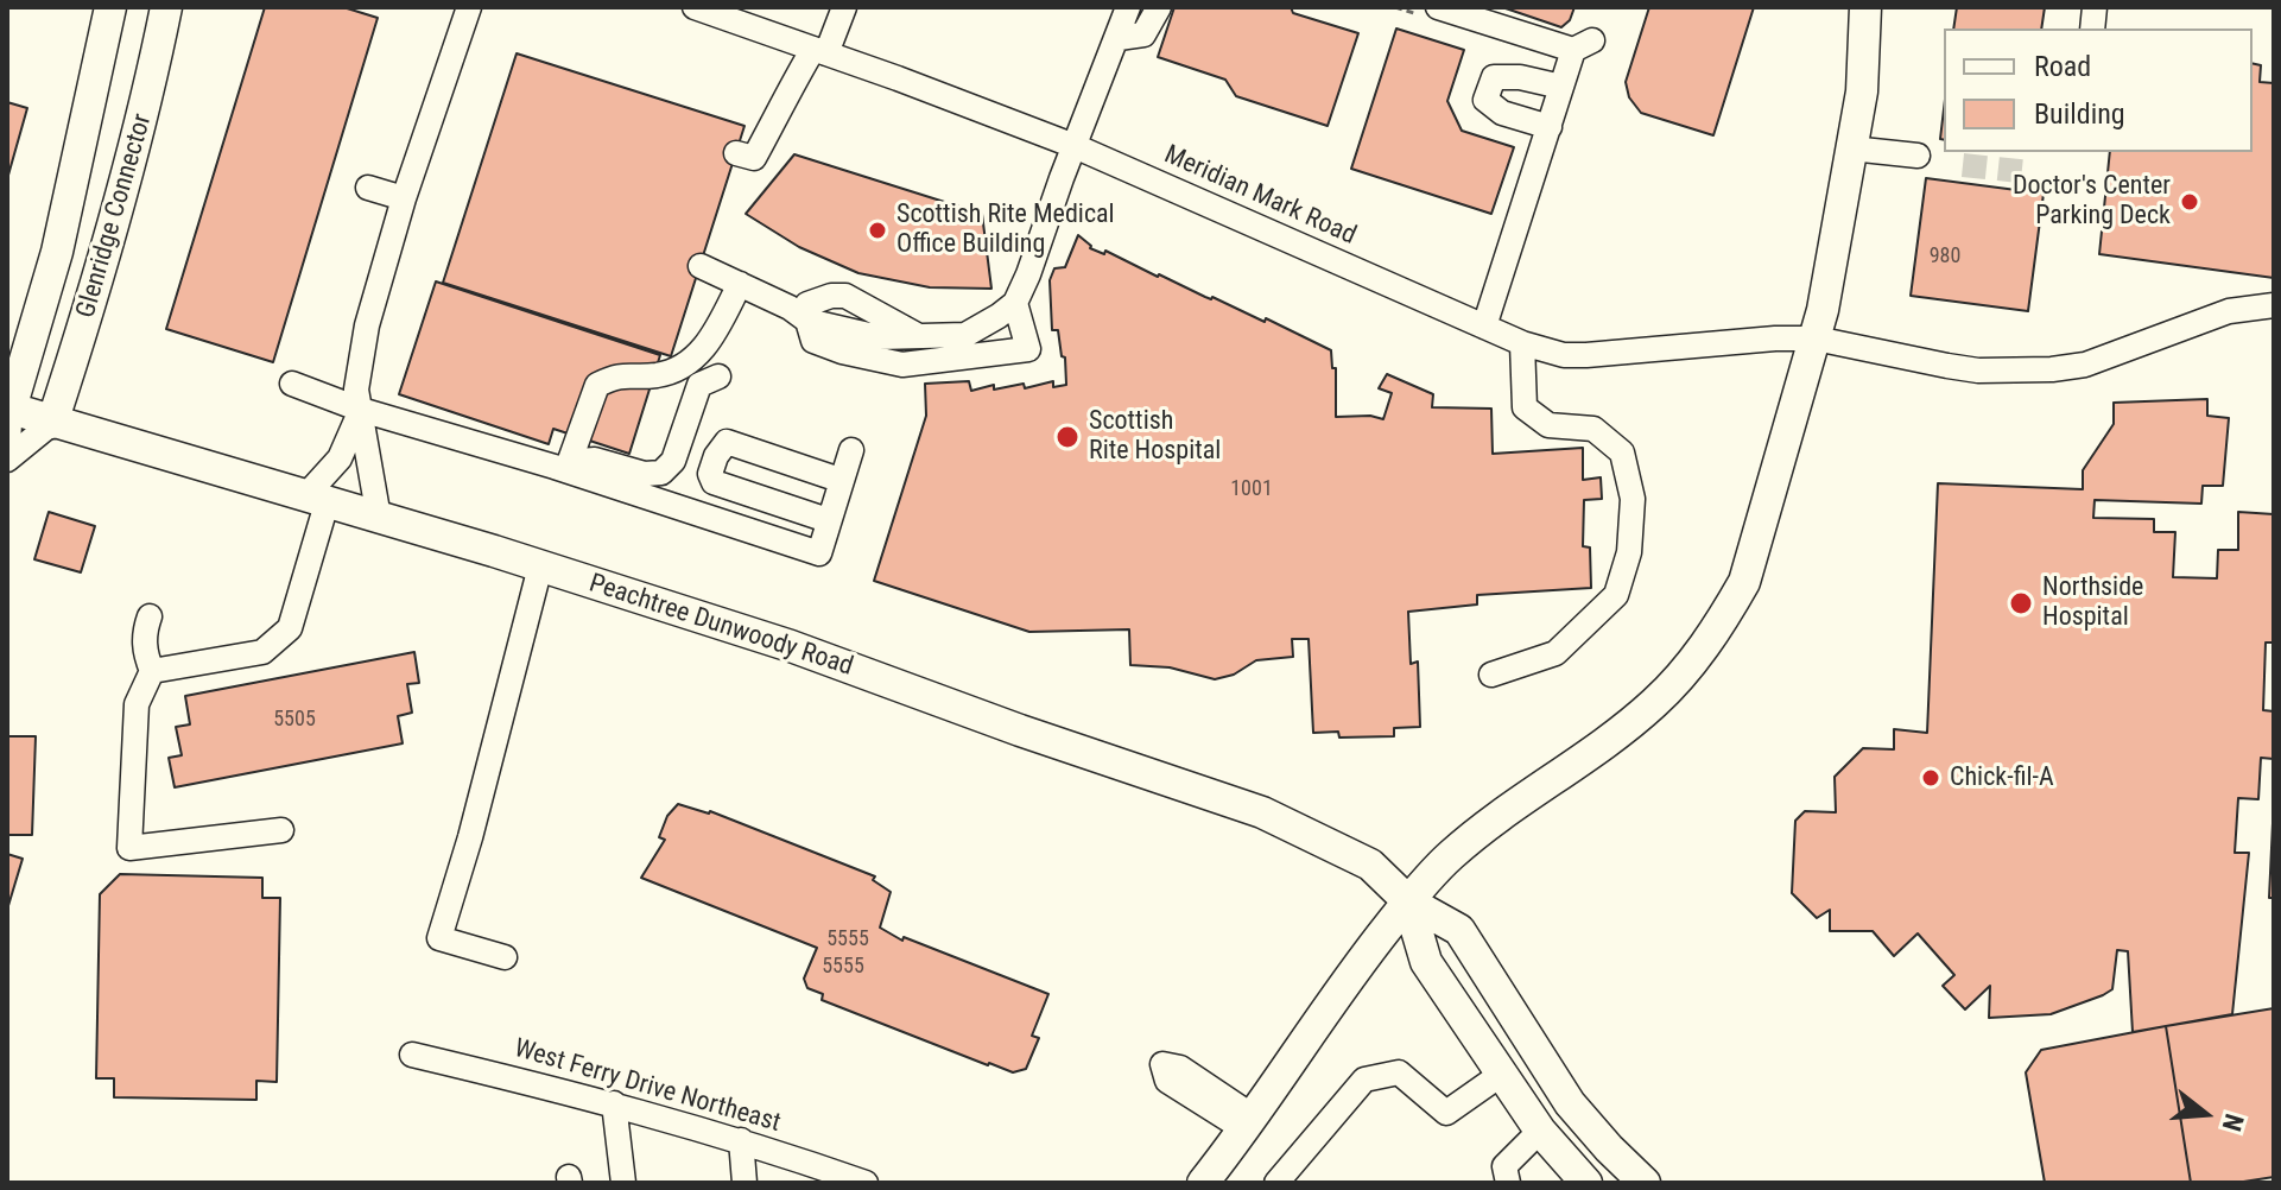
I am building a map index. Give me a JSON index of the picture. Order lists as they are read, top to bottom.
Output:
{
  "streets": {
    "main road": ["Glenridge Connector", "Peachtree Dunwoody Road"],
    "street": ["Meridian Mark Road", "West Ferry Drive Northeast"]
  },
  "crossings": [
    ["Glenridge Connector", "Peachtree Dunwoody Road"]
  ],
  "places": [
    "Doctor's Center Parking Deck",
    "Scottish Rite Medical Office Building",
    "Scottish Rite Hospital",
    "Northside Hospital",
    "Chick-fil-A"
  ],
  "house_numbers": [
    "980",
    "1001",
    "5505",
    "5555",
    "5555"
  ],
  "legend": ["Road", "Building"],
  "north": "right"
}
